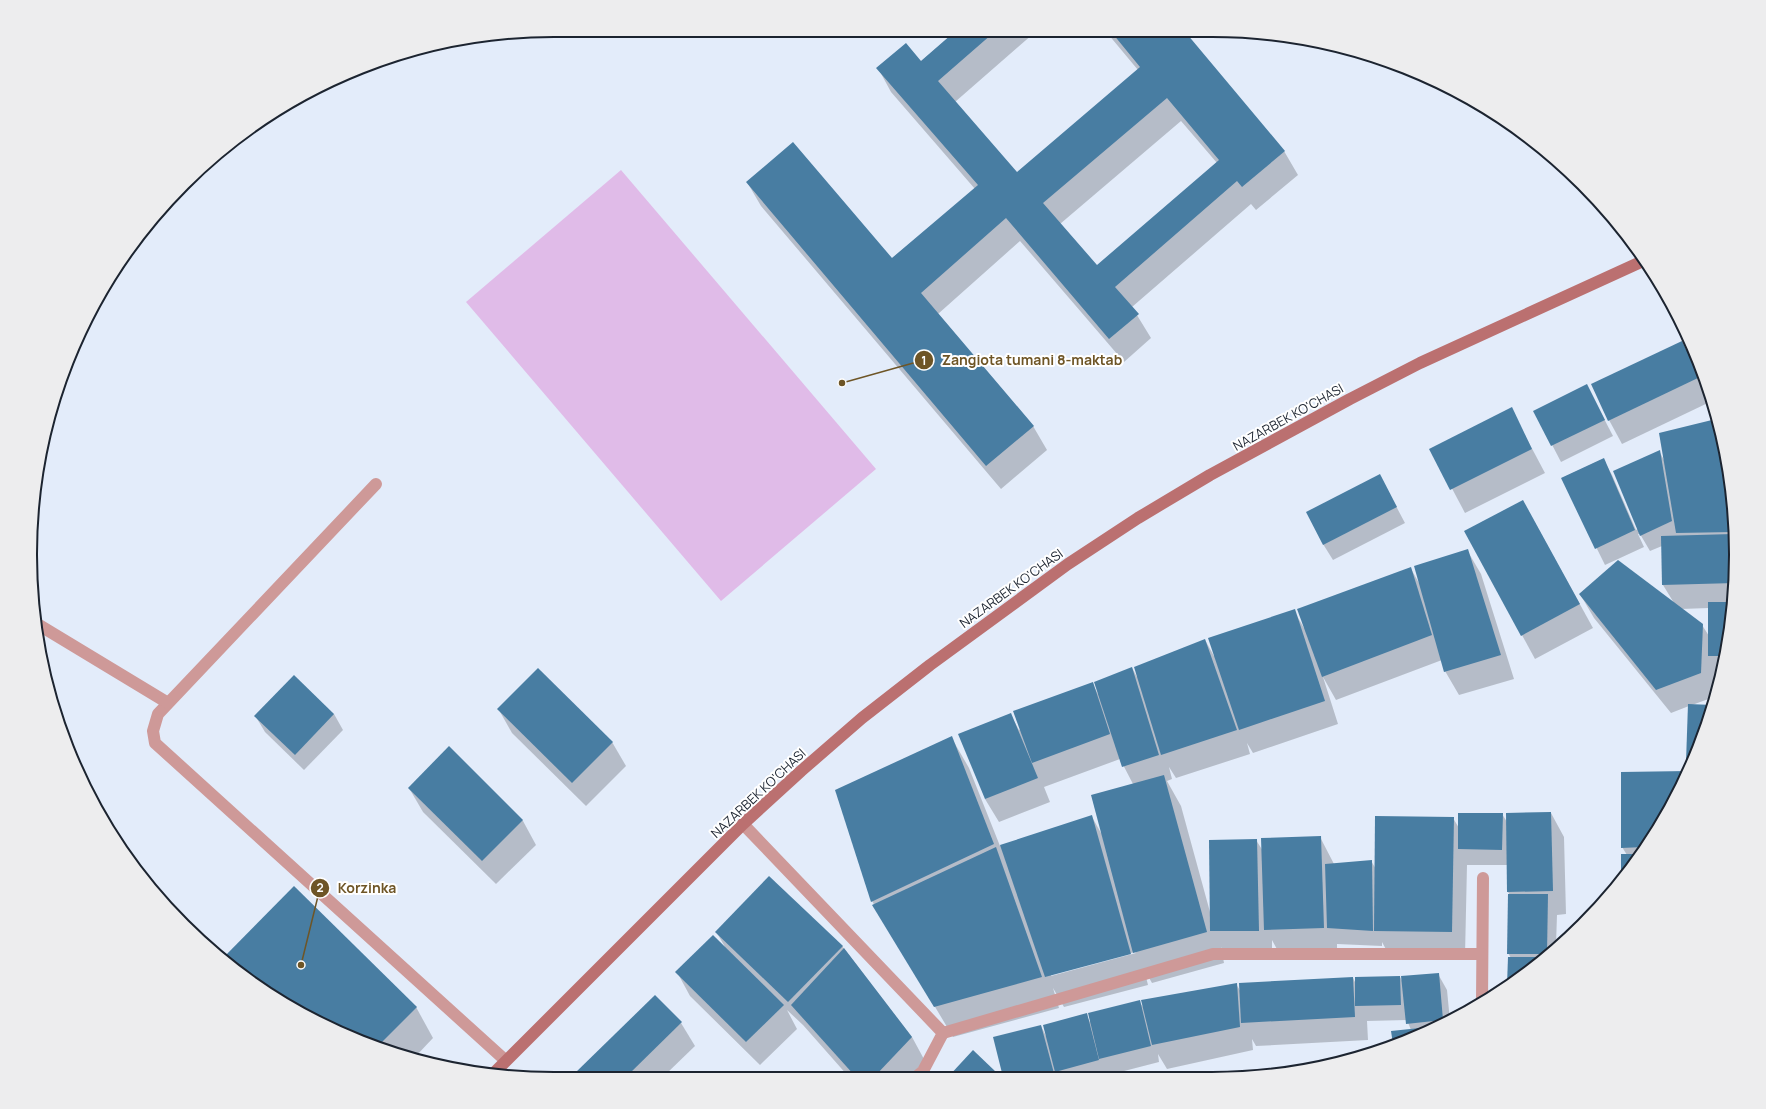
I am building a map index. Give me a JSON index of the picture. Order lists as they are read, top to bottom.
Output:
{
  "streets": {
    "main road": ["NAZARBEK KO'CHASI"]
  },
  "places": ["Zangiota tumani 8-maktab", "Korzinka"]
}
